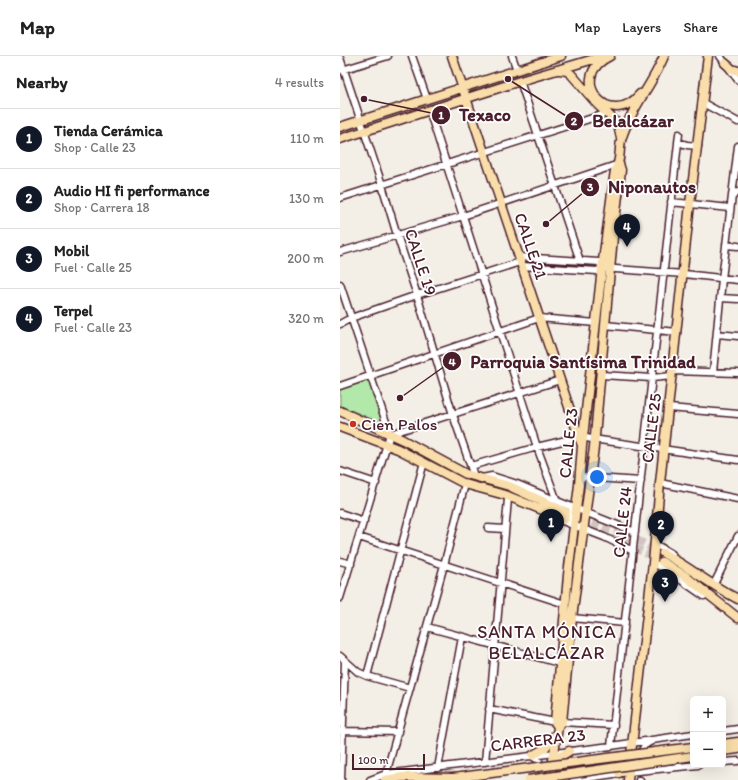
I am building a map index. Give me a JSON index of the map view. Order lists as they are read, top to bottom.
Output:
{
  "streets": {
    "main road": [
      "CALLE 21",
      "CALLE 25",
      "CALLE 23",
      "CARRERA 23"
    ],
    "street": ["CALLE 19", "CALLE 24"]
  },
  "crossings": [
    ["CALLE 21", "CALLE 23"],
    ["CALLE 25", "CARRERA 23"],
    ["CALLE 23", "CARRERA 23"],
    ["CALLE 24", "CARRERA 23"]
  ],
  "districts": ["SANTA MÓNICA BELALCÁZAR"],
  "places": [
    "Belalcázar",
    "Texaco",
    "Niponautos",
    "Parroquia Santísima Trinidad",
    "Cien Palos"
  ],
  "scale_bar": "100 m",
  "page": {
    "header": "Map",
    "nav": ["Map", "Layers", "Share"],
    "heading": ["Nearby", "4 results"],
    "list": [
      {
        "mark": "1",
        "name": "Tienda Cerámica",
        "note": "Shop · Calle 23",
        "value": "110 m"
      },
      {
        "mark": "2",
        "name": "Audio HI fi performance",
        "note": "Shop · Carrera 18",
        "value": "130 m"
      },
      {
        "mark": "3",
        "name": "Mobil",
        "note": "Fuel · Calle 25",
        "value": "200 m"
      },
      {
        "mark": "4",
        "name": "Terpel",
        "note": "Fuel · Calle 23",
        "value": "320 m"
      }
    ],
    "pins": [
      "4",
      "1",
      "2",
      "3"
    ],
    "map_buttons": ["+", "−"],
    "scale": "100 m"
  }
}
